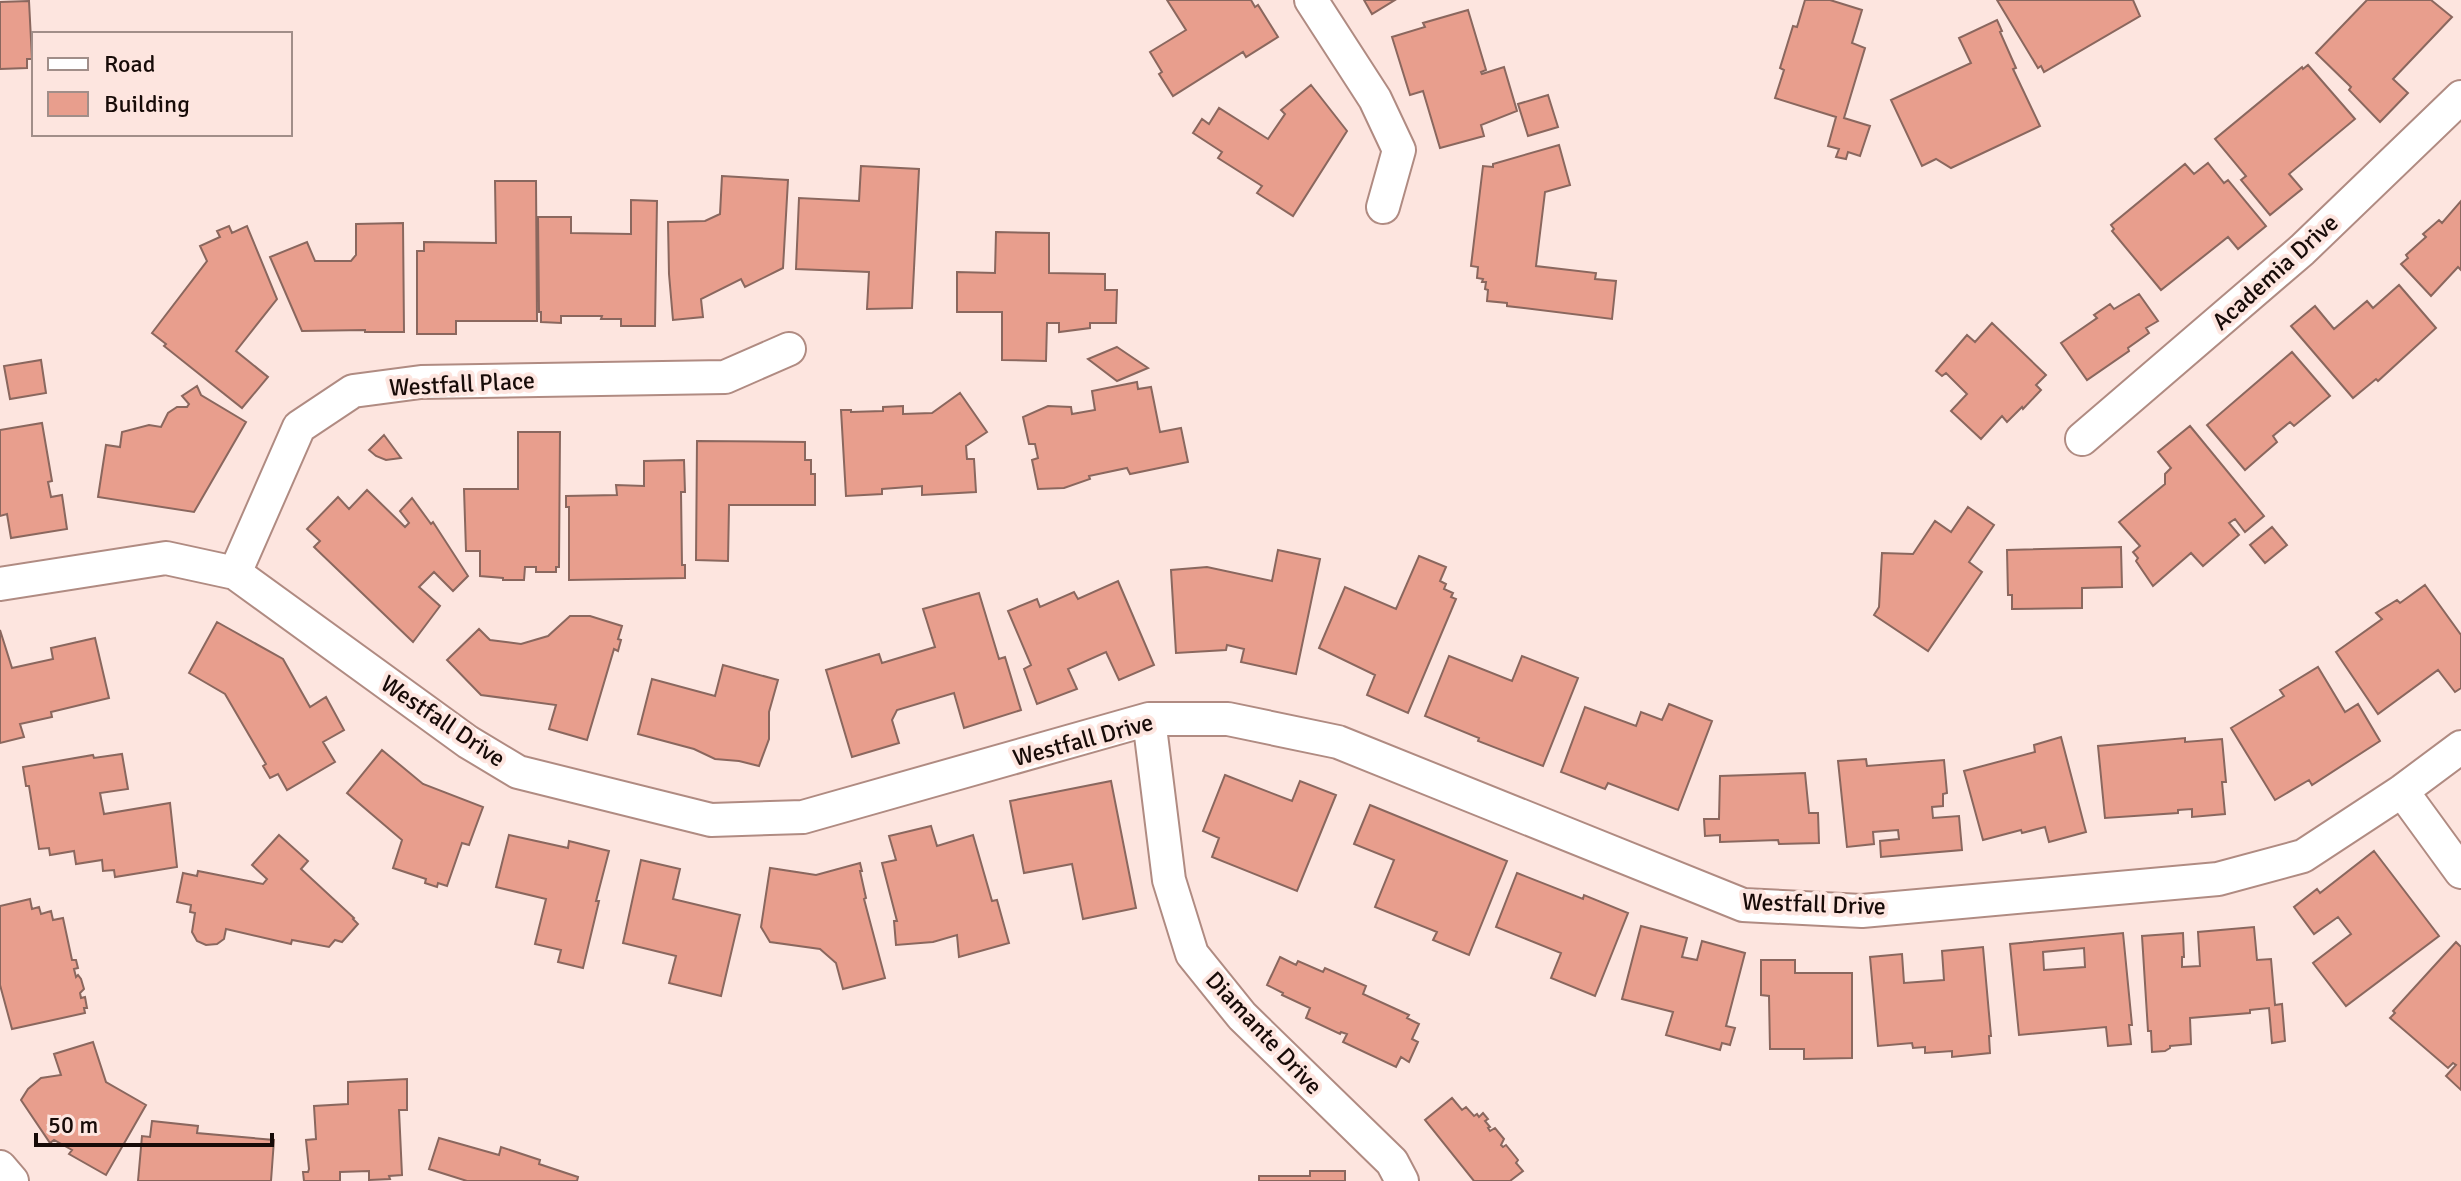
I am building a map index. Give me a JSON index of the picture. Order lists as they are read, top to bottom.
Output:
{
  "streets": {
    "street": [
      "Academia Drive",
      "Westfall Place",
      "Westfall Drive",
      "Diamante Drive"
    ]
  },
  "crossings": [
    ["Westfall Place", "Westfall Drive"],
    ["Westfall Drive", "Diamante Drive"]
  ],
  "legend": ["Road", "Building"],
  "scale_bar": "50 m"
}
